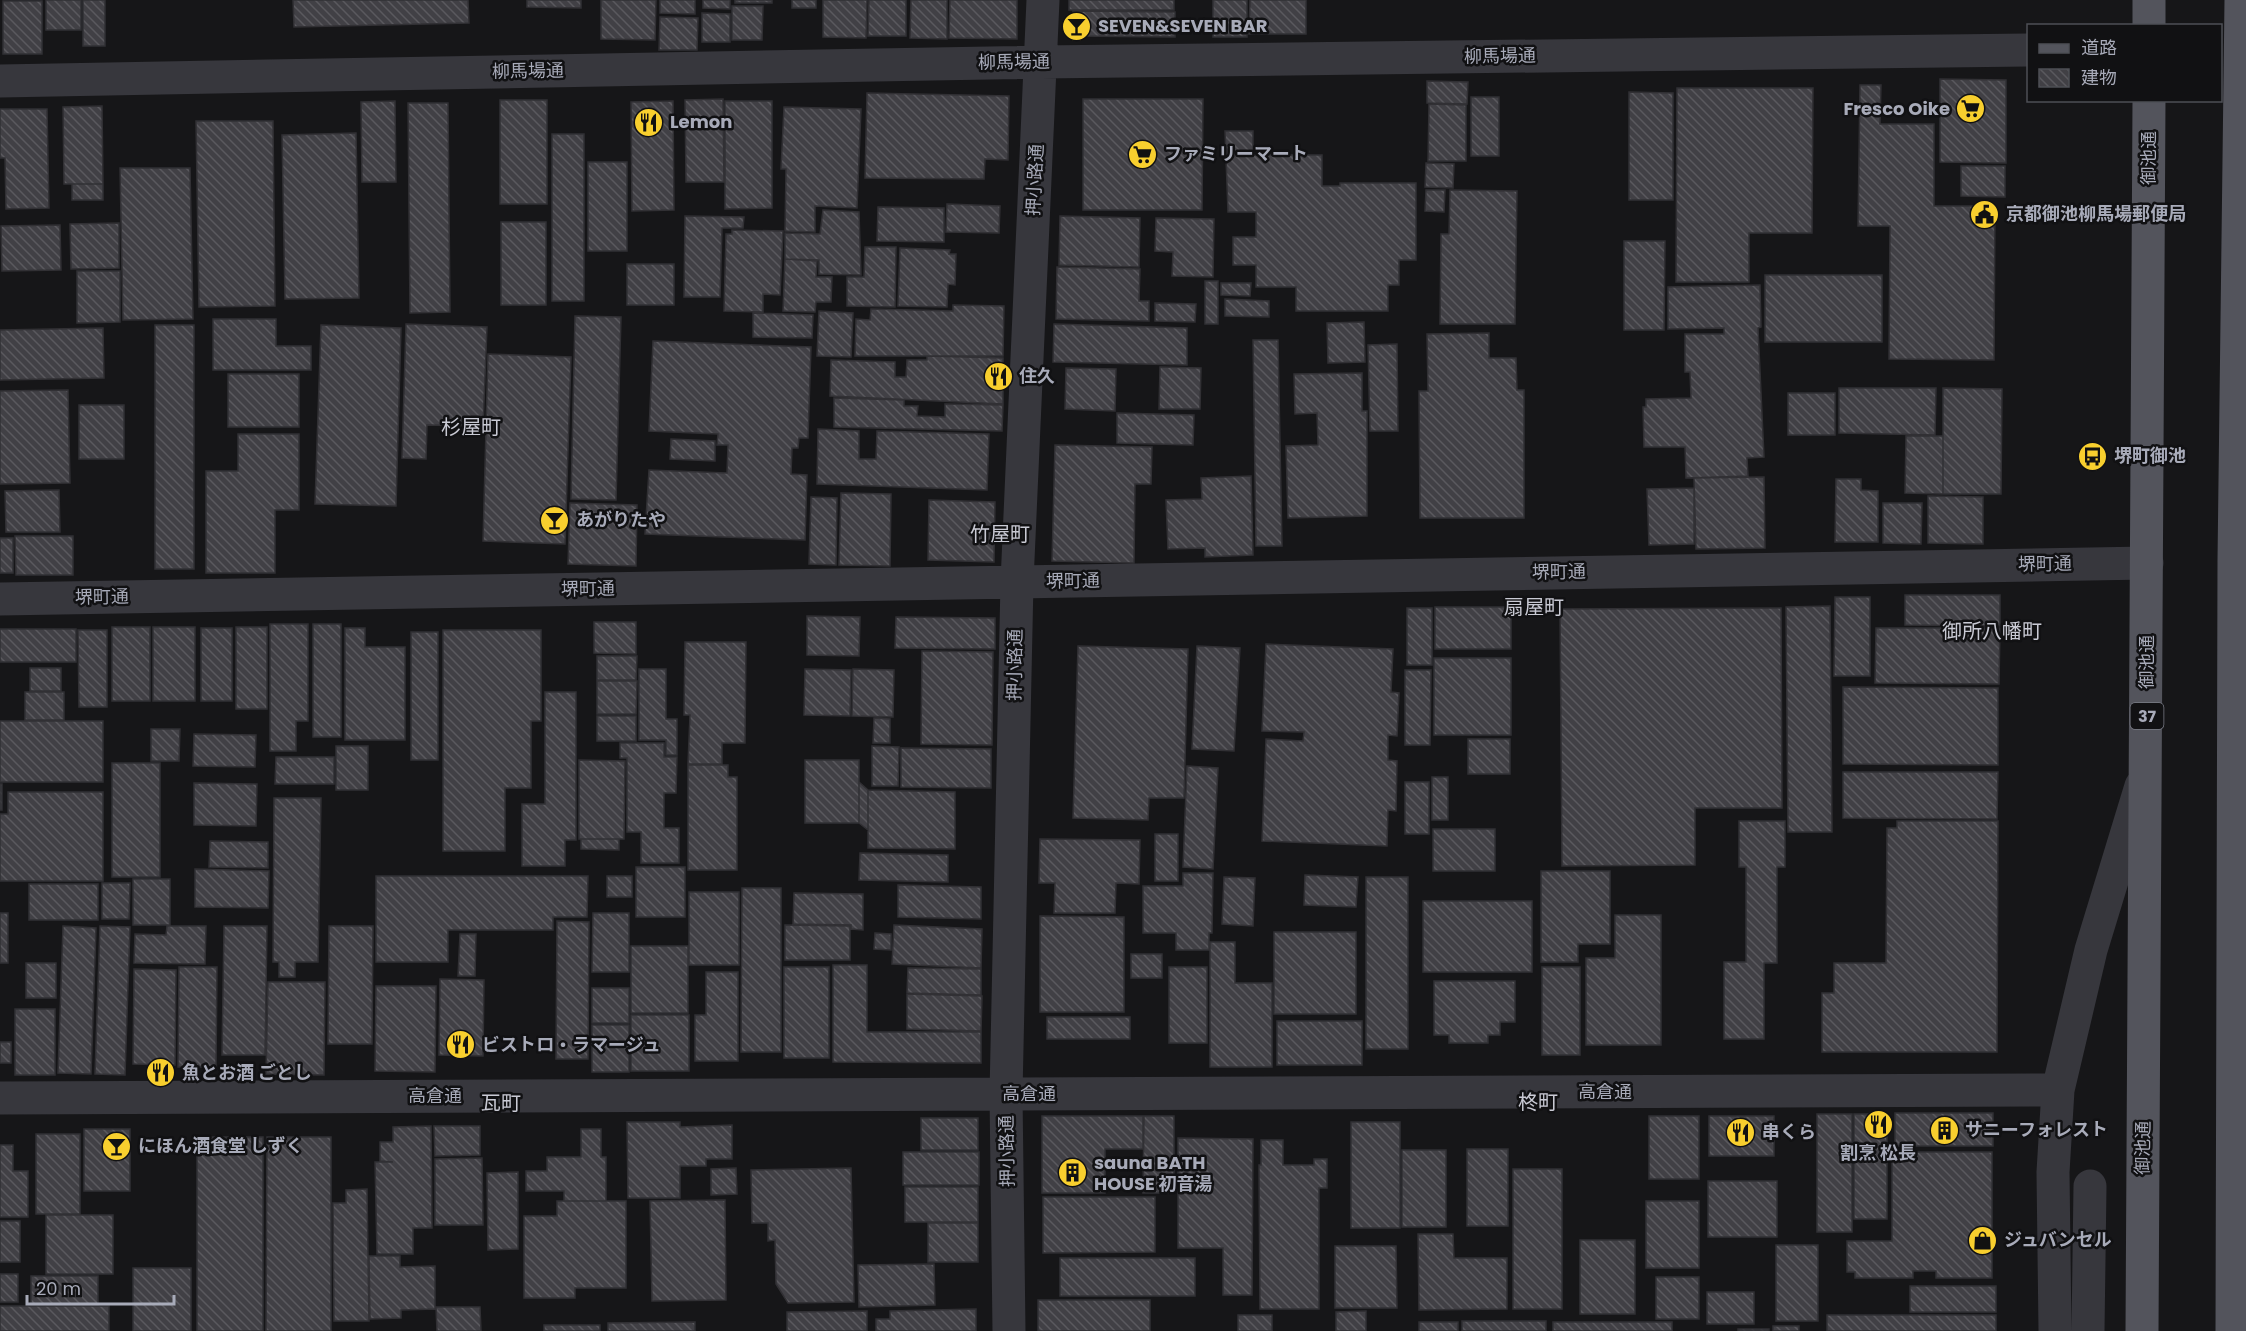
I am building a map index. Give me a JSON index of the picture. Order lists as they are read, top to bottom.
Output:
{
  "streets": {
    "main road": ["御池通", "37"],
    "street": [
      "柳馬場通",
      "押小路通",
      "堺町通",
      "高倉通"
    ]
  },
  "crossings": [
    ["柳馬場通", "押小路通"],
    ["御池通", "堺町通"],
    ["押小路通", "堺町通"],
    ["押小路通", "高倉通"]
  ],
  "districts": [
    "杉屋町",
    "竹屋町",
    "扇屋町",
    "御所八幡町",
    "柊町",
    "瓦町"
  ],
  "places": {
    "bar": ["SEVEN&SEVEN BAR", "あがりたや", "にほん酒食堂 しずく"],
    "supermarket": ["Fresco Oike", "ファミリーマート"],
    "restaurant": [
      "Lemon",
      "住久",
      "ビストロ・ラマージュ",
      "魚とお酒 ごとし",
      "割烹 松長",
      "串くら"
    ],
    "public building": ["京都御池柳馬場郵便局"],
    "bus stop": ["堺町御池"],
    "building": ["サニーフォレスト", "sauna BATH HOUSE 初音湯"],
    "shop": ["ジュバンセル"]
  },
  "legend": ["道路", "建物"],
  "scale_bar": "20 m"
}
